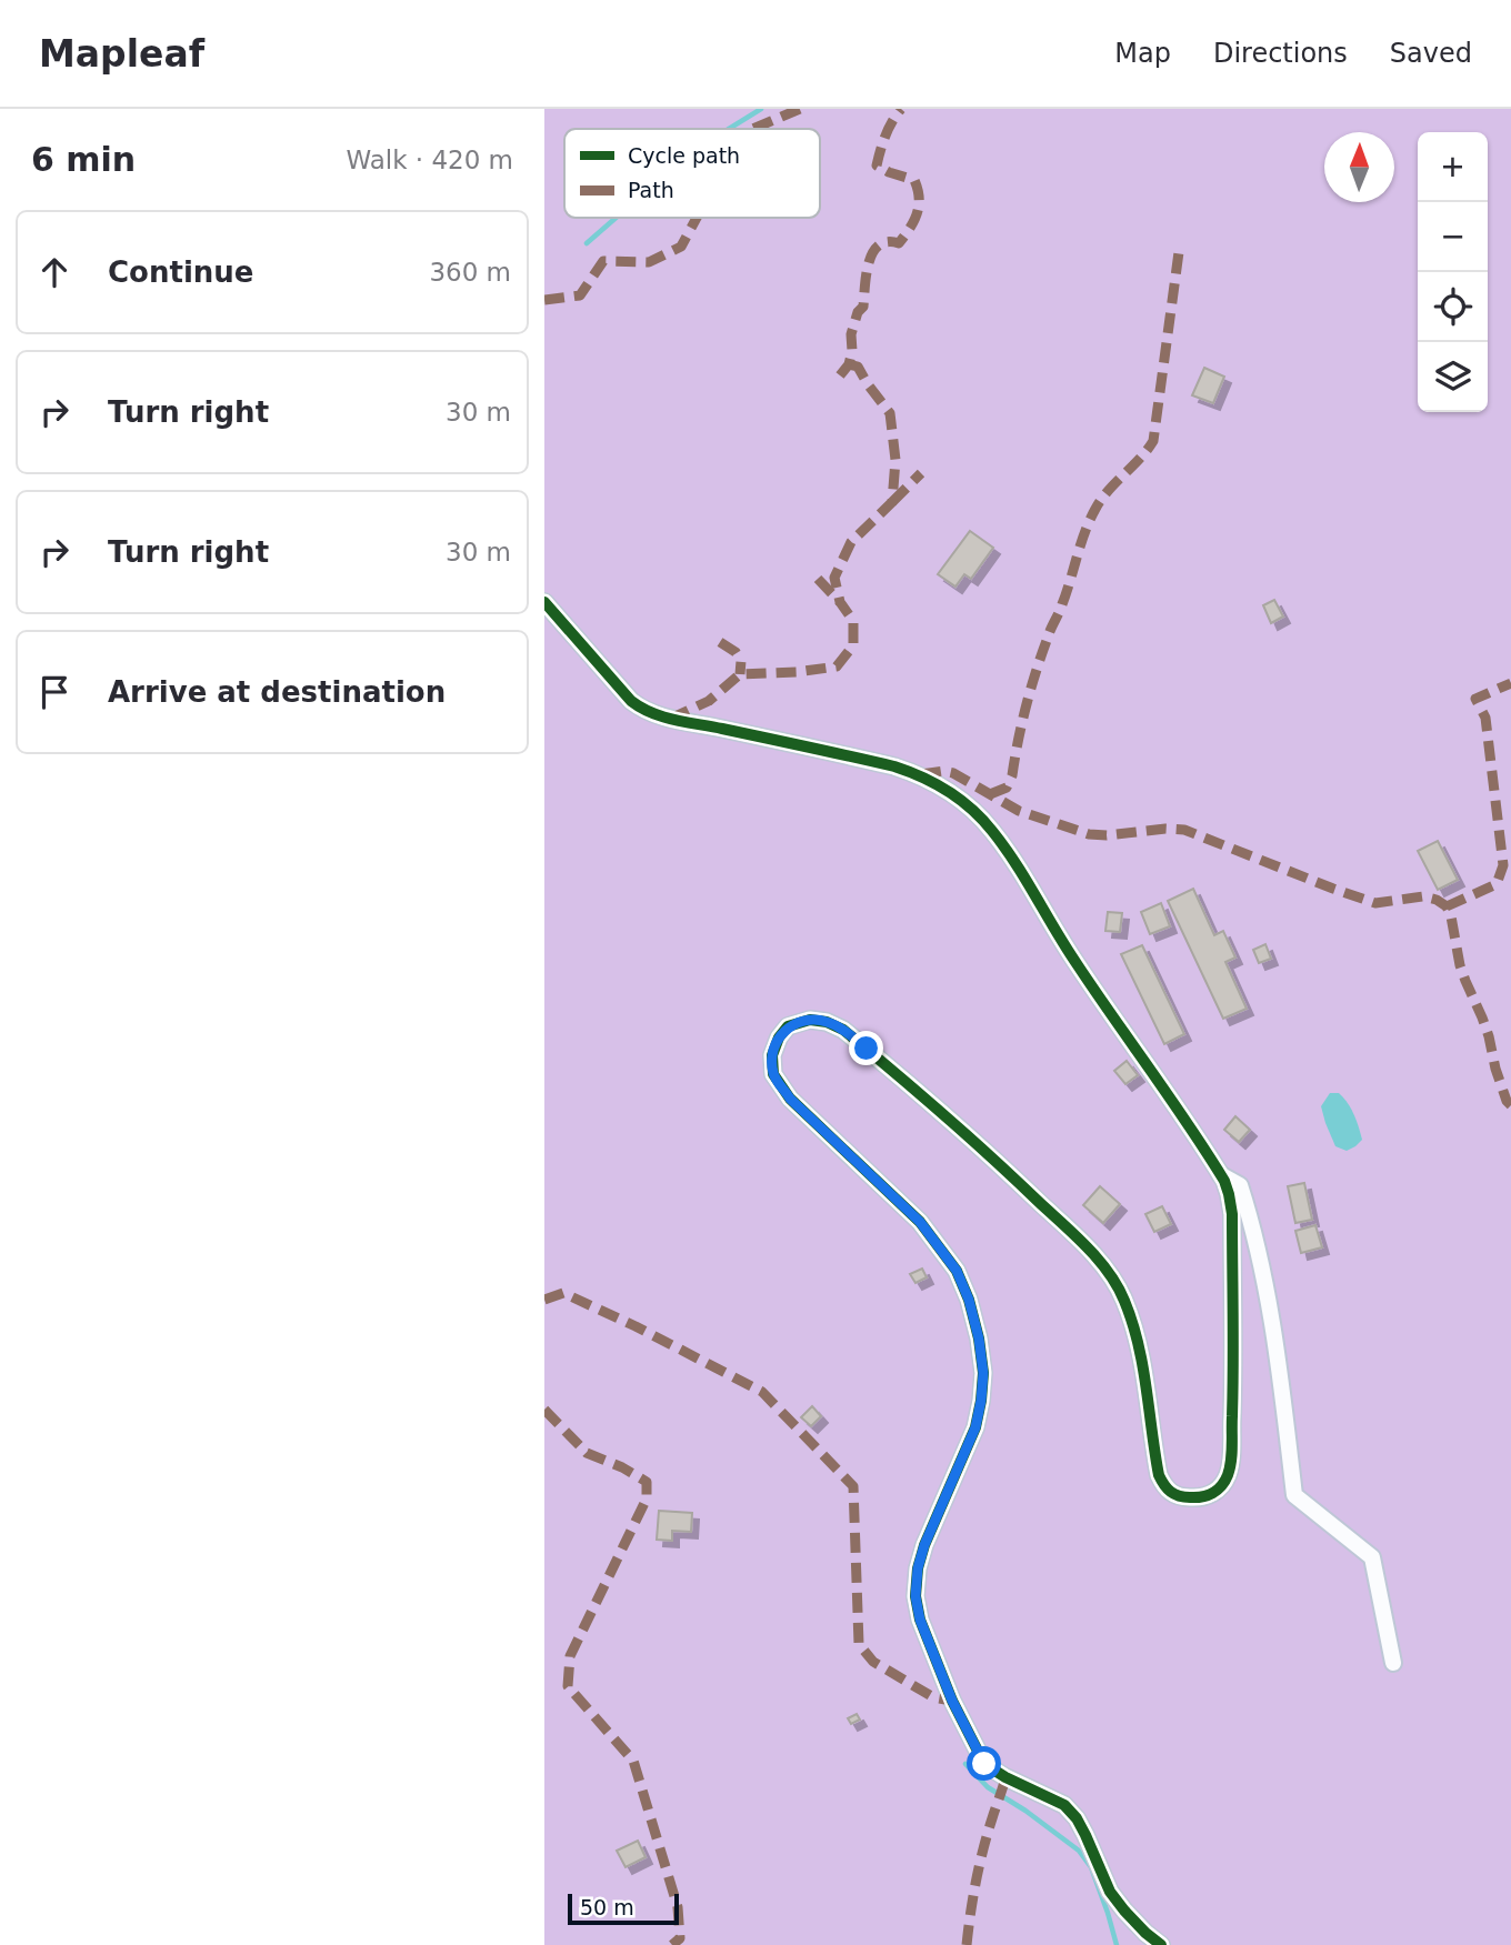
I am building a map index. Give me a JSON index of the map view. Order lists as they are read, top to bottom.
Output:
{
  "legend": ["Cycle path", "Path"],
  "scale_bar": "50 m",
  "north": "top",
  "page": {
    "header": "Mapleaf",
    "nav": ["Map", "Directions", "Saved"],
    "heading": ["6 min", "Walk · 420 m"],
    "map_buttons": ["+", "−"],
    "list": [
      ["Continue", "360 m"],
      ["Turn right", "30 m"],
      ["Turn right", "30 m"],
      "Arrive at destination"
    ],
    "scale": "50 m"
  }
}
